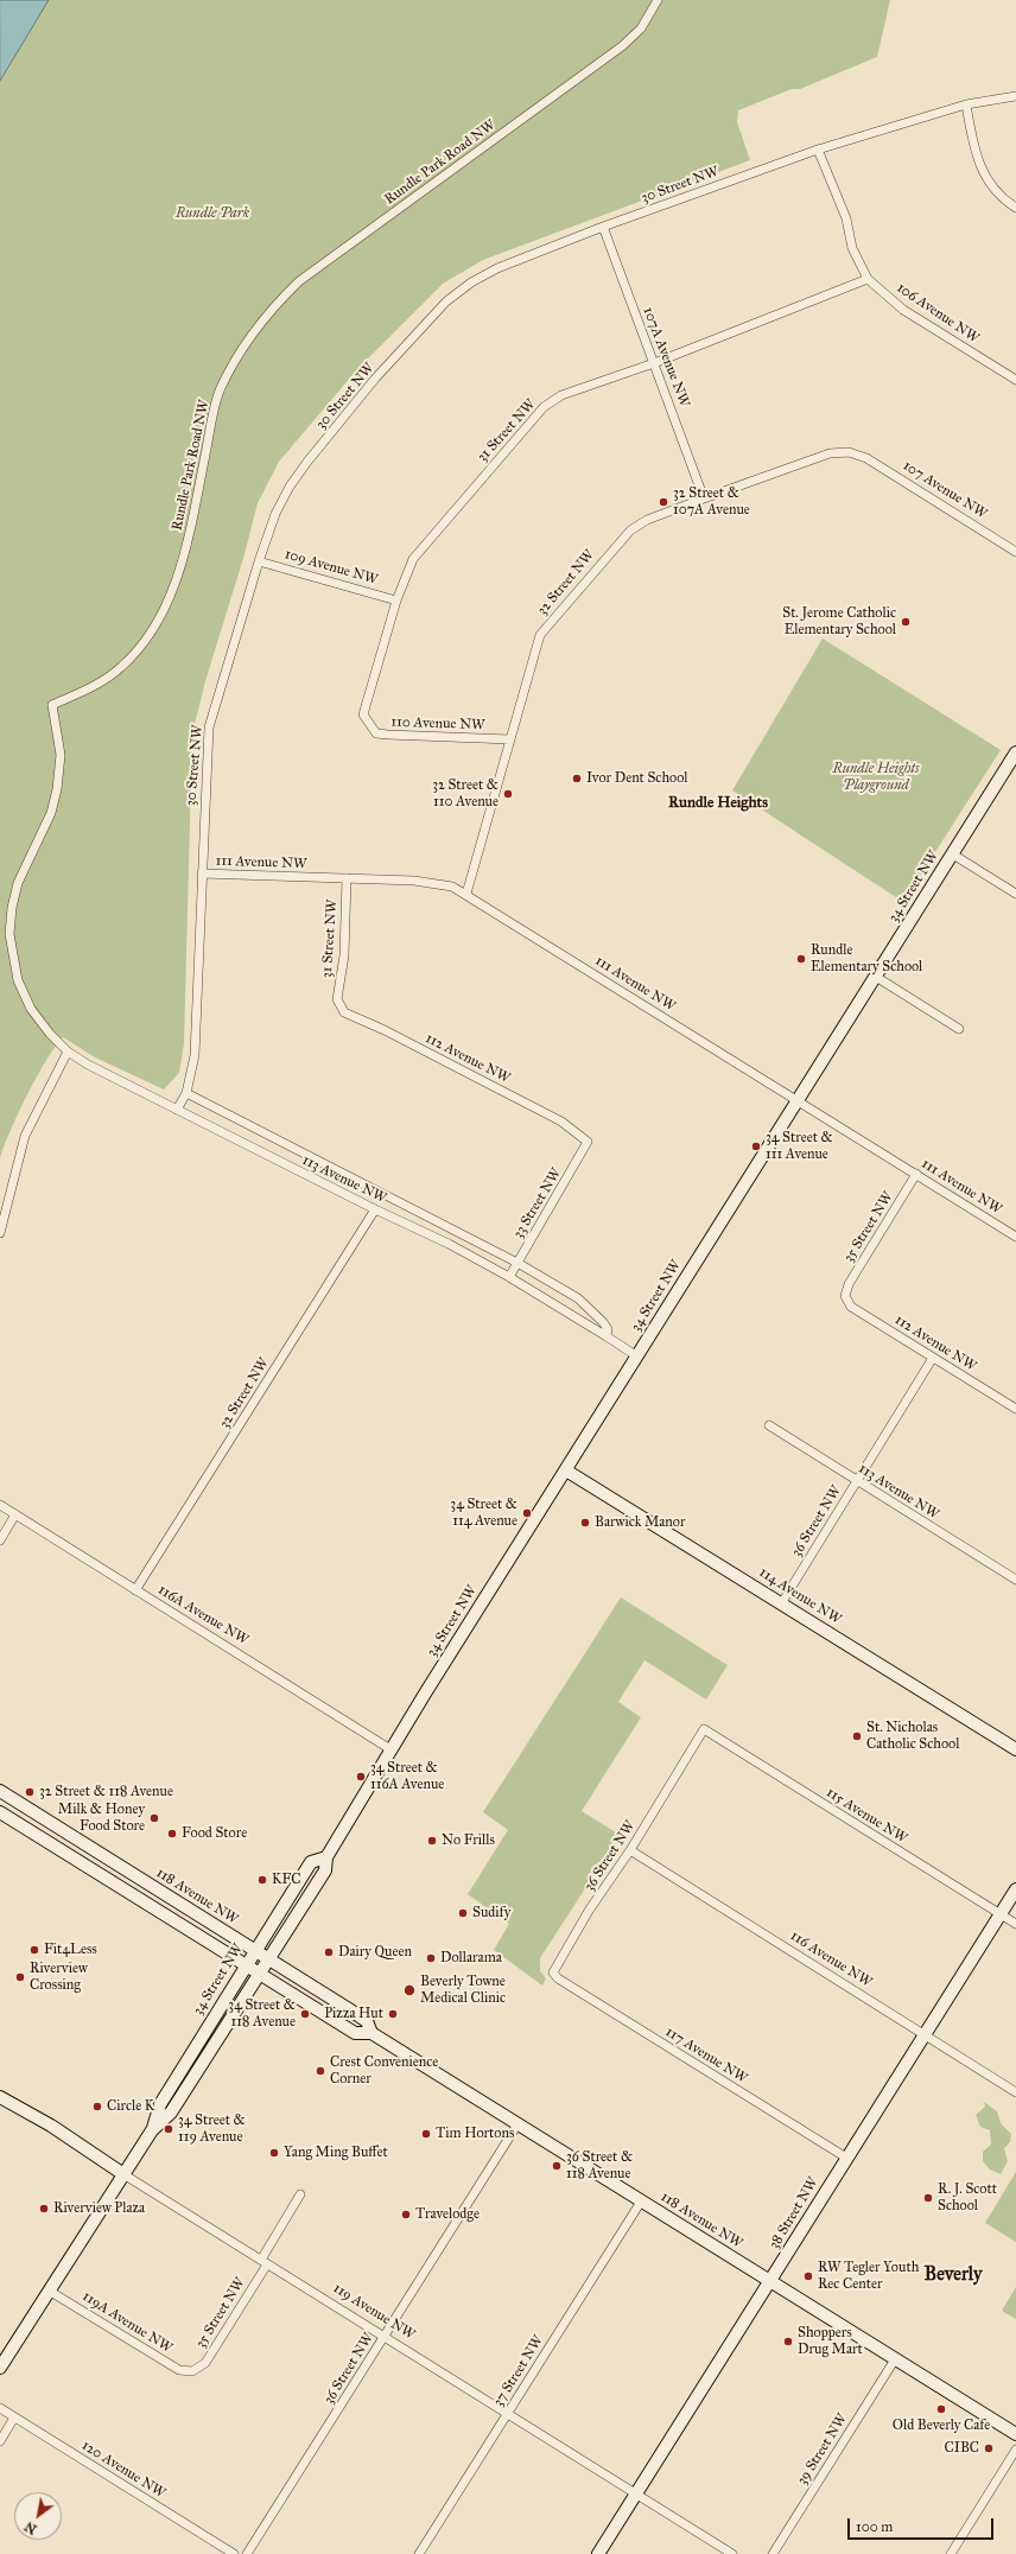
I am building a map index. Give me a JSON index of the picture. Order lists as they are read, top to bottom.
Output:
{
  "streets": {
    "street": [
      "Rundle Park Road NW",
      "30 Street NW",
      "106 Avenue NW",
      "107A Avenue NW",
      "31 Street NW",
      "107 Avenue NW",
      "109 Avenue NW",
      "32 Street NW",
      "110 Avenue NW",
      "111 Avenue NW",
      "34 Street NW",
      "112 Avenue NW",
      "113 Avenue NW",
      "33 Street NW",
      "35 Street NW",
      "36 Street NW",
      "114 Avenue NW",
      "116A Avenue NW",
      "115 Avenue NW",
      "118 Avenue NW",
      "116 Avenue NW",
      "117 Avenue NW",
      "38 Street NW",
      "119 Avenue NW",
      "119A Avenue NW",
      "37 Street NW",
      "39 Street NW",
      "120 Avenue NW"
    ]
  },
  "crossings": [
    ["Rundle Park Road NW", "113 Avenue NW"],
    ["30 Street NW", "106 Avenue NW"],
    ["30 Street NW", "107A Avenue NW"],
    ["30 Street NW", "109 Avenue NW"],
    ["30 Street NW", "111 Avenue NW"],
    ["30 Street NW", "113 Avenue NW"],
    ["106 Avenue NW", "31 Street NW"],
    ["107A Avenue NW", "31 Street NW"],
    ["107A Avenue NW", "32 Street NW"],
    ["31 Street NW", "109 Avenue NW"],
    ["31 Street NW", "110 Avenue NW"],
    ["31 Street NW", "111 Avenue NW"],
    ["31 Street NW", "112 Avenue NW"],
    ["107 Avenue NW", "32 Street NW"],
    ["32 Street NW", "110 Avenue NW"],
    ["32 Street NW", "111 Avenue NW"],
    ["32 Street NW", "113 Avenue NW"],
    ["32 Street NW", "116A Avenue NW"],
    ["111 Avenue NW", "34 Street NW"],
    ["111 Avenue NW", "35 Street NW"],
    ["34 Street NW", "113 Avenue NW"],
    ["34 Street NW", "114 Avenue NW"],
    ["34 Street NW", "116A Avenue NW"],
    ["34 Street NW", "118 Avenue NW"],
    ["34 Street NW", "119 Avenue NW"],
    ["34 Street NW", "119A Avenue NW"],
    ["112 Avenue NW", "33 Street NW"],
    ["112 Avenue NW", "35 Street NW"],
    ["112 Avenue NW", "36 Street NW"],
    ["113 Avenue NW", "33 Street NW"],
    ["113 Avenue NW", "36 Street NW"],
    ["35 Street NW", "119 Avenue NW"],
    ["35 Street NW", "119A Avenue NW"],
    ["36 Street NW", "114 Avenue NW"],
    ["36 Street NW", "115 Avenue NW"],
    ["36 Street NW", "118 Avenue NW"],
    ["36 Street NW", "116 Avenue NW"],
    ["36 Street NW", "117 Avenue NW"],
    ["36 Street NW", "119 Avenue NW"],
    ["115 Avenue NW", "38 Street NW"],
    ["118 Avenue NW", "38 Street NW"],
    ["118 Avenue NW", "37 Street NW"],
    ["118 Avenue NW", "39 Street NW"],
    ["116 Avenue NW", "38 Street NW"],
    ["117 Avenue NW", "38 Street NW"],
    ["38 Street NW", "119 Avenue NW"],
    ["119 Avenue NW", "37 Street NW"]
  ],
  "districts": ["Rundle Heights", "Beverly"],
  "parks": ["Rundle Park", "Rundle Heights Playground"],
  "places": [
    "32 Street & 107A Avenue",
    "St. Jerome Catholic Elementary School",
    "Ivor Dent School",
    "32 Street & 110 Avenue",
    "Rundle Elementary School",
    "34 Street & 111 Avenue",
    "34 Street & 114 Avenue",
    "Barwick Manor",
    "St. Nicholas Catholic School",
    "34 Street & 116A Avenue",
    "32 Street & 118 Avenue",
    "Milk & Honey Food Store",
    "Food Store",
    "No Frills",
    "KFC",
    "Sudify",
    "Fit4Less",
    "Dairy Queen",
    "Dollarama",
    "Riverview Crossing",
    "Beverly Towne Medical Clinic",
    "34 Street & 118 Avenue",
    "Pizza Hut",
    "Crest Convenience Corner",
    "Circle K",
    "34 Street & 119 Avenue",
    "Tim Hortons",
    "Yang Ming Buffet",
    "36 Street & 118 Avenue",
    "R. J. Scott School",
    "Riverview Plaza",
    "Travelodge",
    "RW Tegler Youth Rec Center",
    "Shoppers Drug Mart",
    "Old Beverly Cafe",
    "CIBC"
  ],
  "scale_bar": "100 m",
  "north": "bottom left"
}
